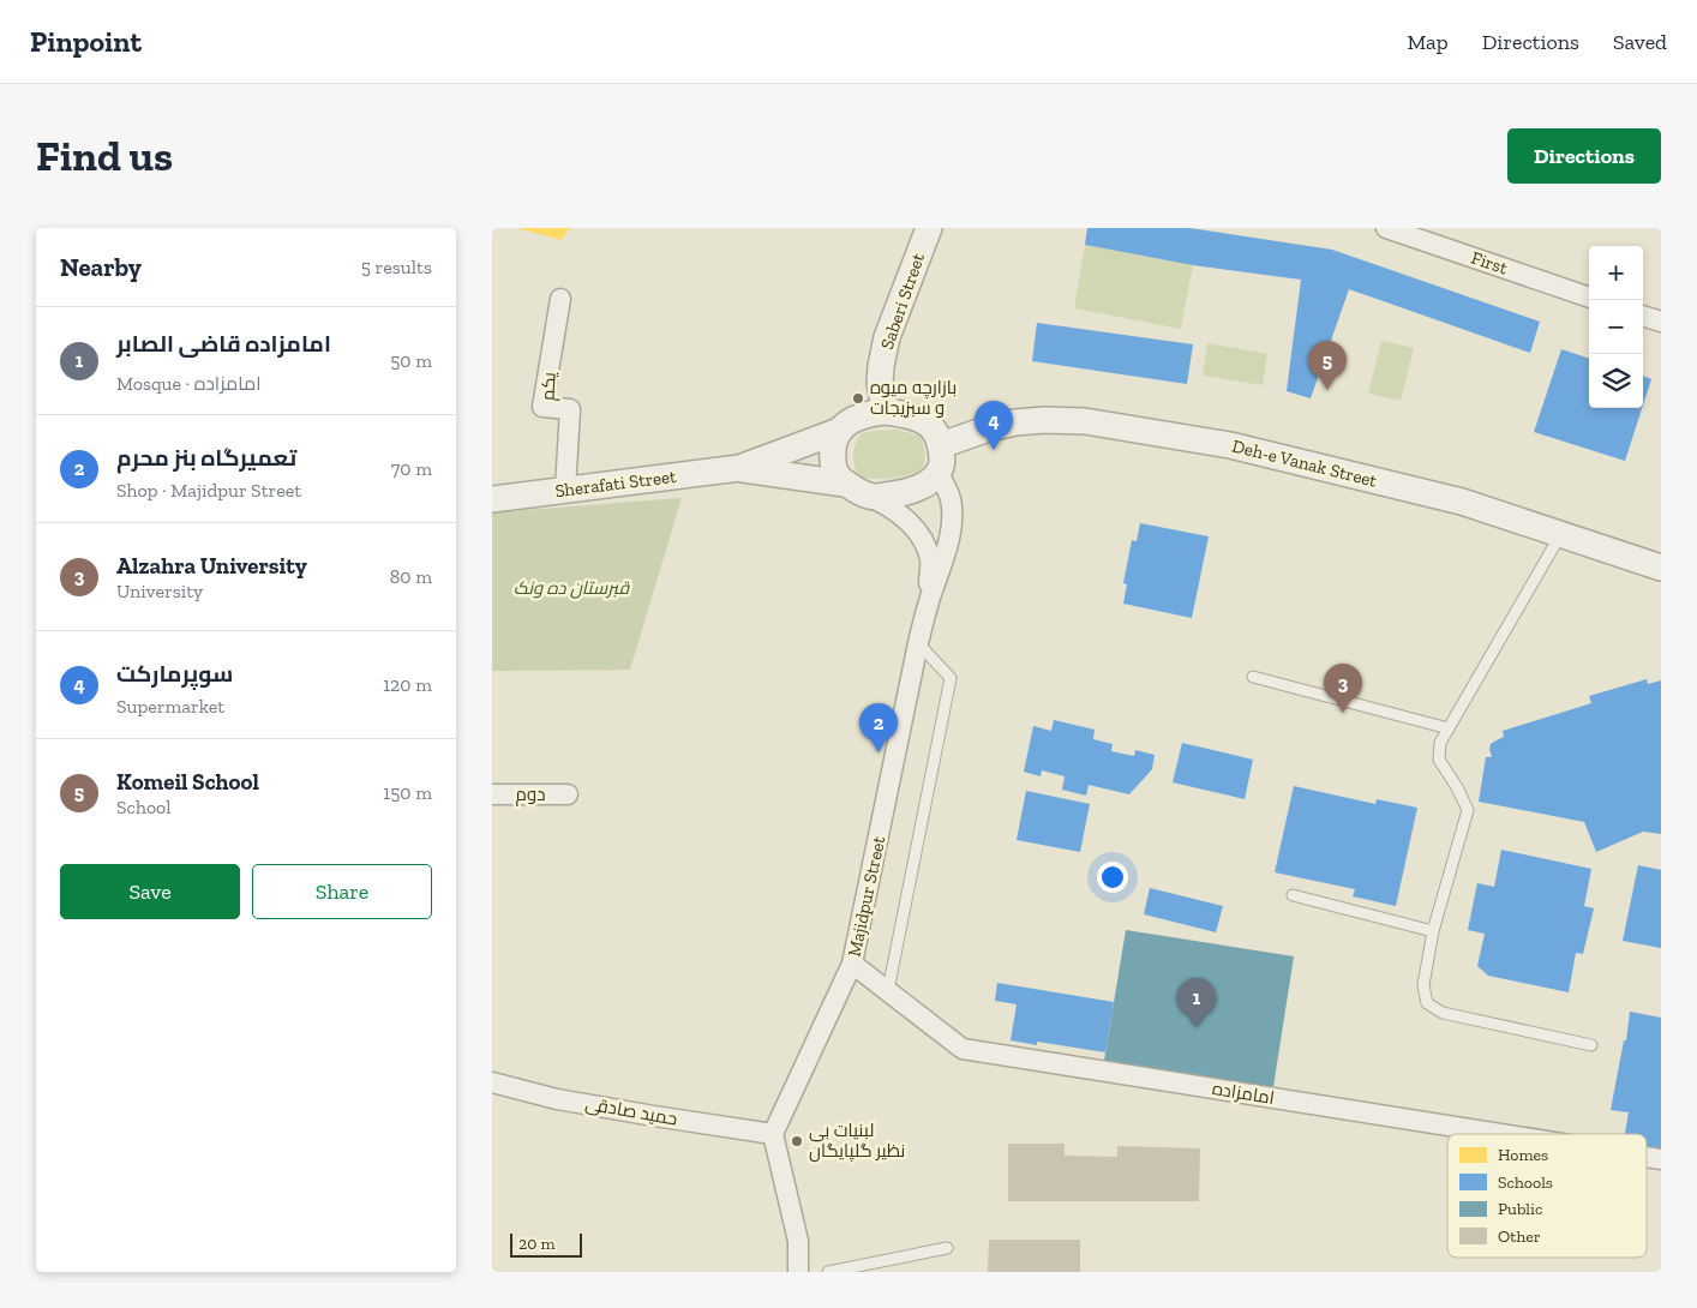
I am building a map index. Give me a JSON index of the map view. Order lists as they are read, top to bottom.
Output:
{
  "streets": {
    "street": [
      "First",
      "Saberi Street",
      "یکم",
      "Deh-e Vanak Street",
      "Sherafati Street",
      "دوم",
      "Majidpur Street",
      "امامزاده",
      "حمید صادقی"
    ]
  },
  "crossings": [
    ["Saberi Street", "Deh-e Vanak Street"],
    ["یکم", "Sherafati Street"],
    ["Majidpur Street", "امامزاده"],
    ["Majidpur Street", "حمید صادقی"]
  ],
  "parks": ["قبرستان ده ونک"],
  "places": ["بازارچه میوه و سبزیجات", "لبنیات بی نظیر گلپایگان"],
  "legend": [
    "Homes",
    "Schools",
    "Public",
    "Other"
  ],
  "scale_bar": "20 m",
  "page": {
    "header": "Pinpoint",
    "nav": ["Map", "Directions", "Saved"],
    "buttons": [
      "Directions",
      ["Save", "Share"]
    ],
    "title": "Find us",
    "heading": ["Nearby", "5 results"],
    "map_buttons": ["+", "−"],
    "list": [
      {
        "mark": "1",
        "name": "امامزاده قاضی الصابر",
        "note": "Mosque · امامزاده",
        "value": "50 m"
      },
      {
        "mark": "2",
        "name": "تعمیرگاه بنز محرم",
        "note": "Shop · Majidpur Street",
        "value": "70 m"
      },
      {
        "mark": "3",
        "name": "Alzahra University",
        "note": "University",
        "value": "80 m"
      },
      {
        "mark": "4",
        "name": "سوپرمارکت",
        "note": "Supermarket",
        "value": "120 m"
      },
      {
        "mark": "5",
        "name": "Komeil School",
        "note": "School",
        "value": "150 m"
      }
    ],
    "pins": [
      "5",
      "4",
      "3",
      "2",
      "1"
    ],
    "scale": "20 m"
  }
}
